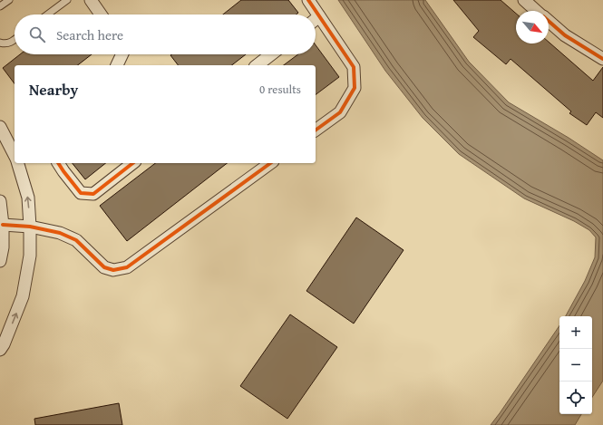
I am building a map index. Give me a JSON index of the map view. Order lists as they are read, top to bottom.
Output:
{
  "north": "bottom right",
  "page": {
    "search": "Search here",
    "heading": ["Nearby", "0 results"],
    "map_buttons": ["+", "−"]
  }
}
